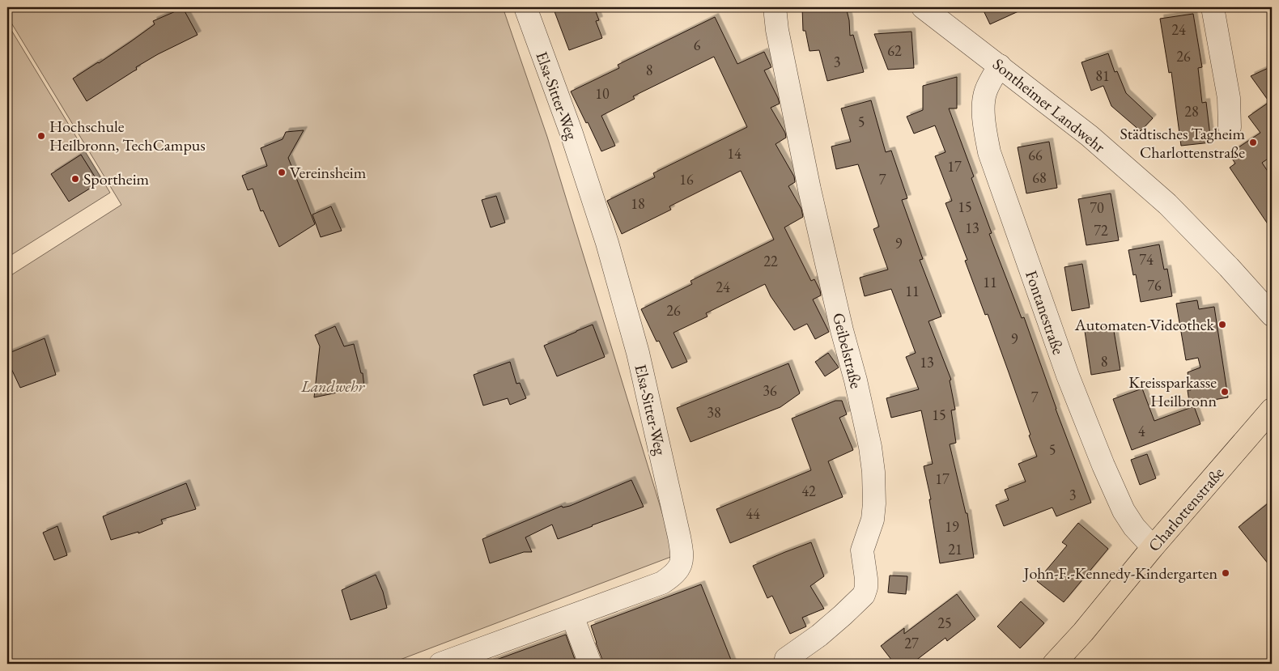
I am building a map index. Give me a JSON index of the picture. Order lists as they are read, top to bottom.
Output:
{
  "streets": {
    "main road": ["Charlottenstraße"],
    "street": [
      "Elsa-Sitter-Weg",
      "Sontheimer Landwehr",
      "Fontanestraße",
      "Geibelstraße"
    ]
  },
  "crossings": [
    ["Sontheimer Landwehr", "Fontanestraße"],
    ["Fontanestraße", "Charlottenstraße"]
  ],
  "parks": ["Landwehr"],
  "places": [
    "Hochschule Heilbronn, TechCampus",
    "Städtisches Tagheim Charlottenstraße",
    "Vereinsheim",
    "Sportheim",
    "Automaten-Videothek",
    "Kreissparkasse Heilbronn",
    "John-F.-Kennedy-Kindergarten"
  ],
  "house_numbers": [
    "24",
    "6",
    "62",
    "26",
    "3",
    "8",
    "81",
    "10",
    "28",
    "5",
    "14",
    "66",
    "17",
    "68",
    "16",
    "7",
    "18",
    "15",
    "70",
    "13",
    "72",
    "9",
    "74",
    "22",
    "11",
    "76",
    "24",
    "11",
    "26",
    "9",
    "8",
    "13",
    "36",
    "7",
    "38",
    "15",
    "4",
    "5",
    "17",
    "42",
    "3",
    "44",
    "19",
    "21",
    "25",
    "27"
  ]
}
